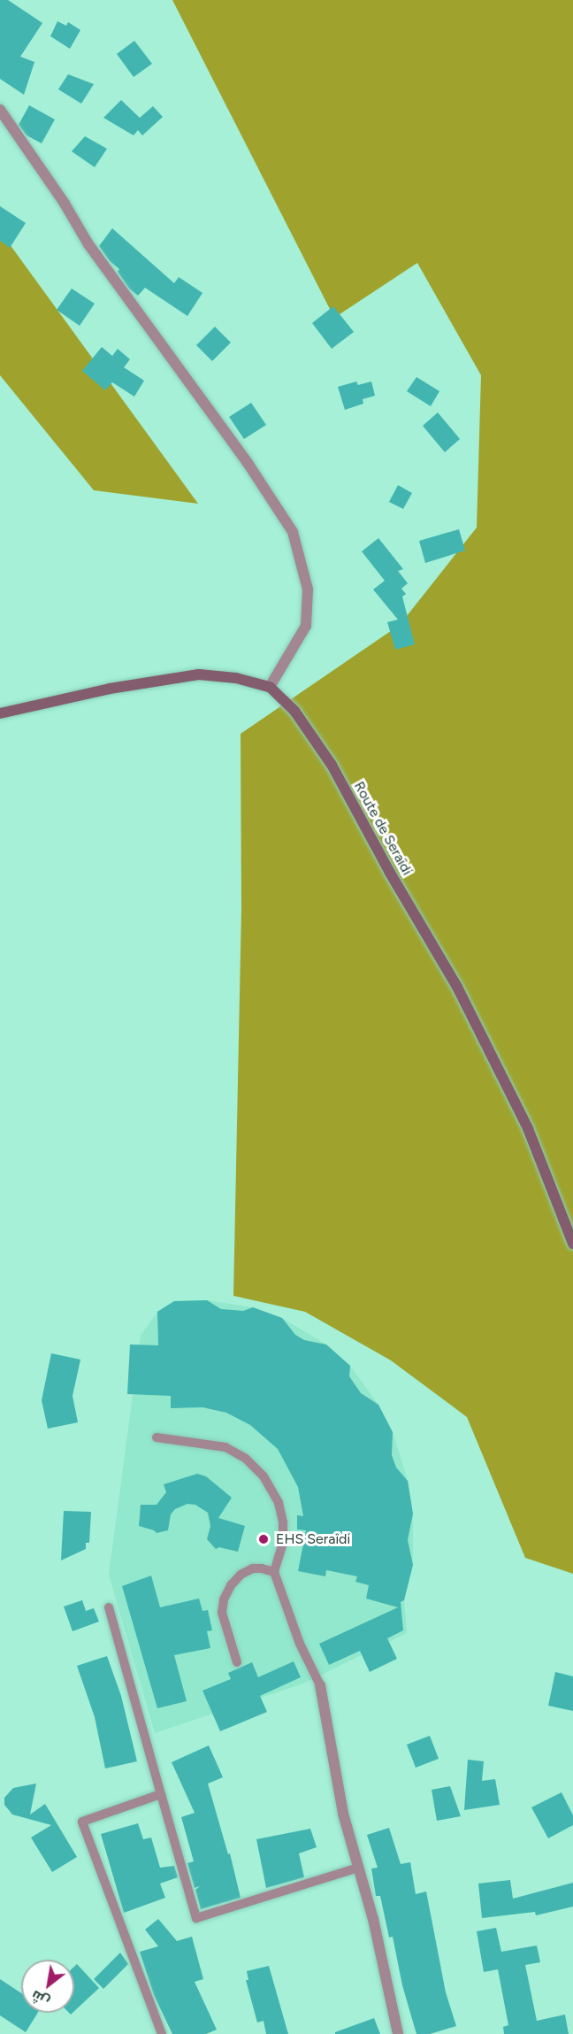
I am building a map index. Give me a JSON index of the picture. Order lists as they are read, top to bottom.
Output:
{
  "streets": {
    "main road": ["Route de Seraïdi"]
  },
  "places": ["EHS Seraïdi"],
  "north": "bottom left"
}
